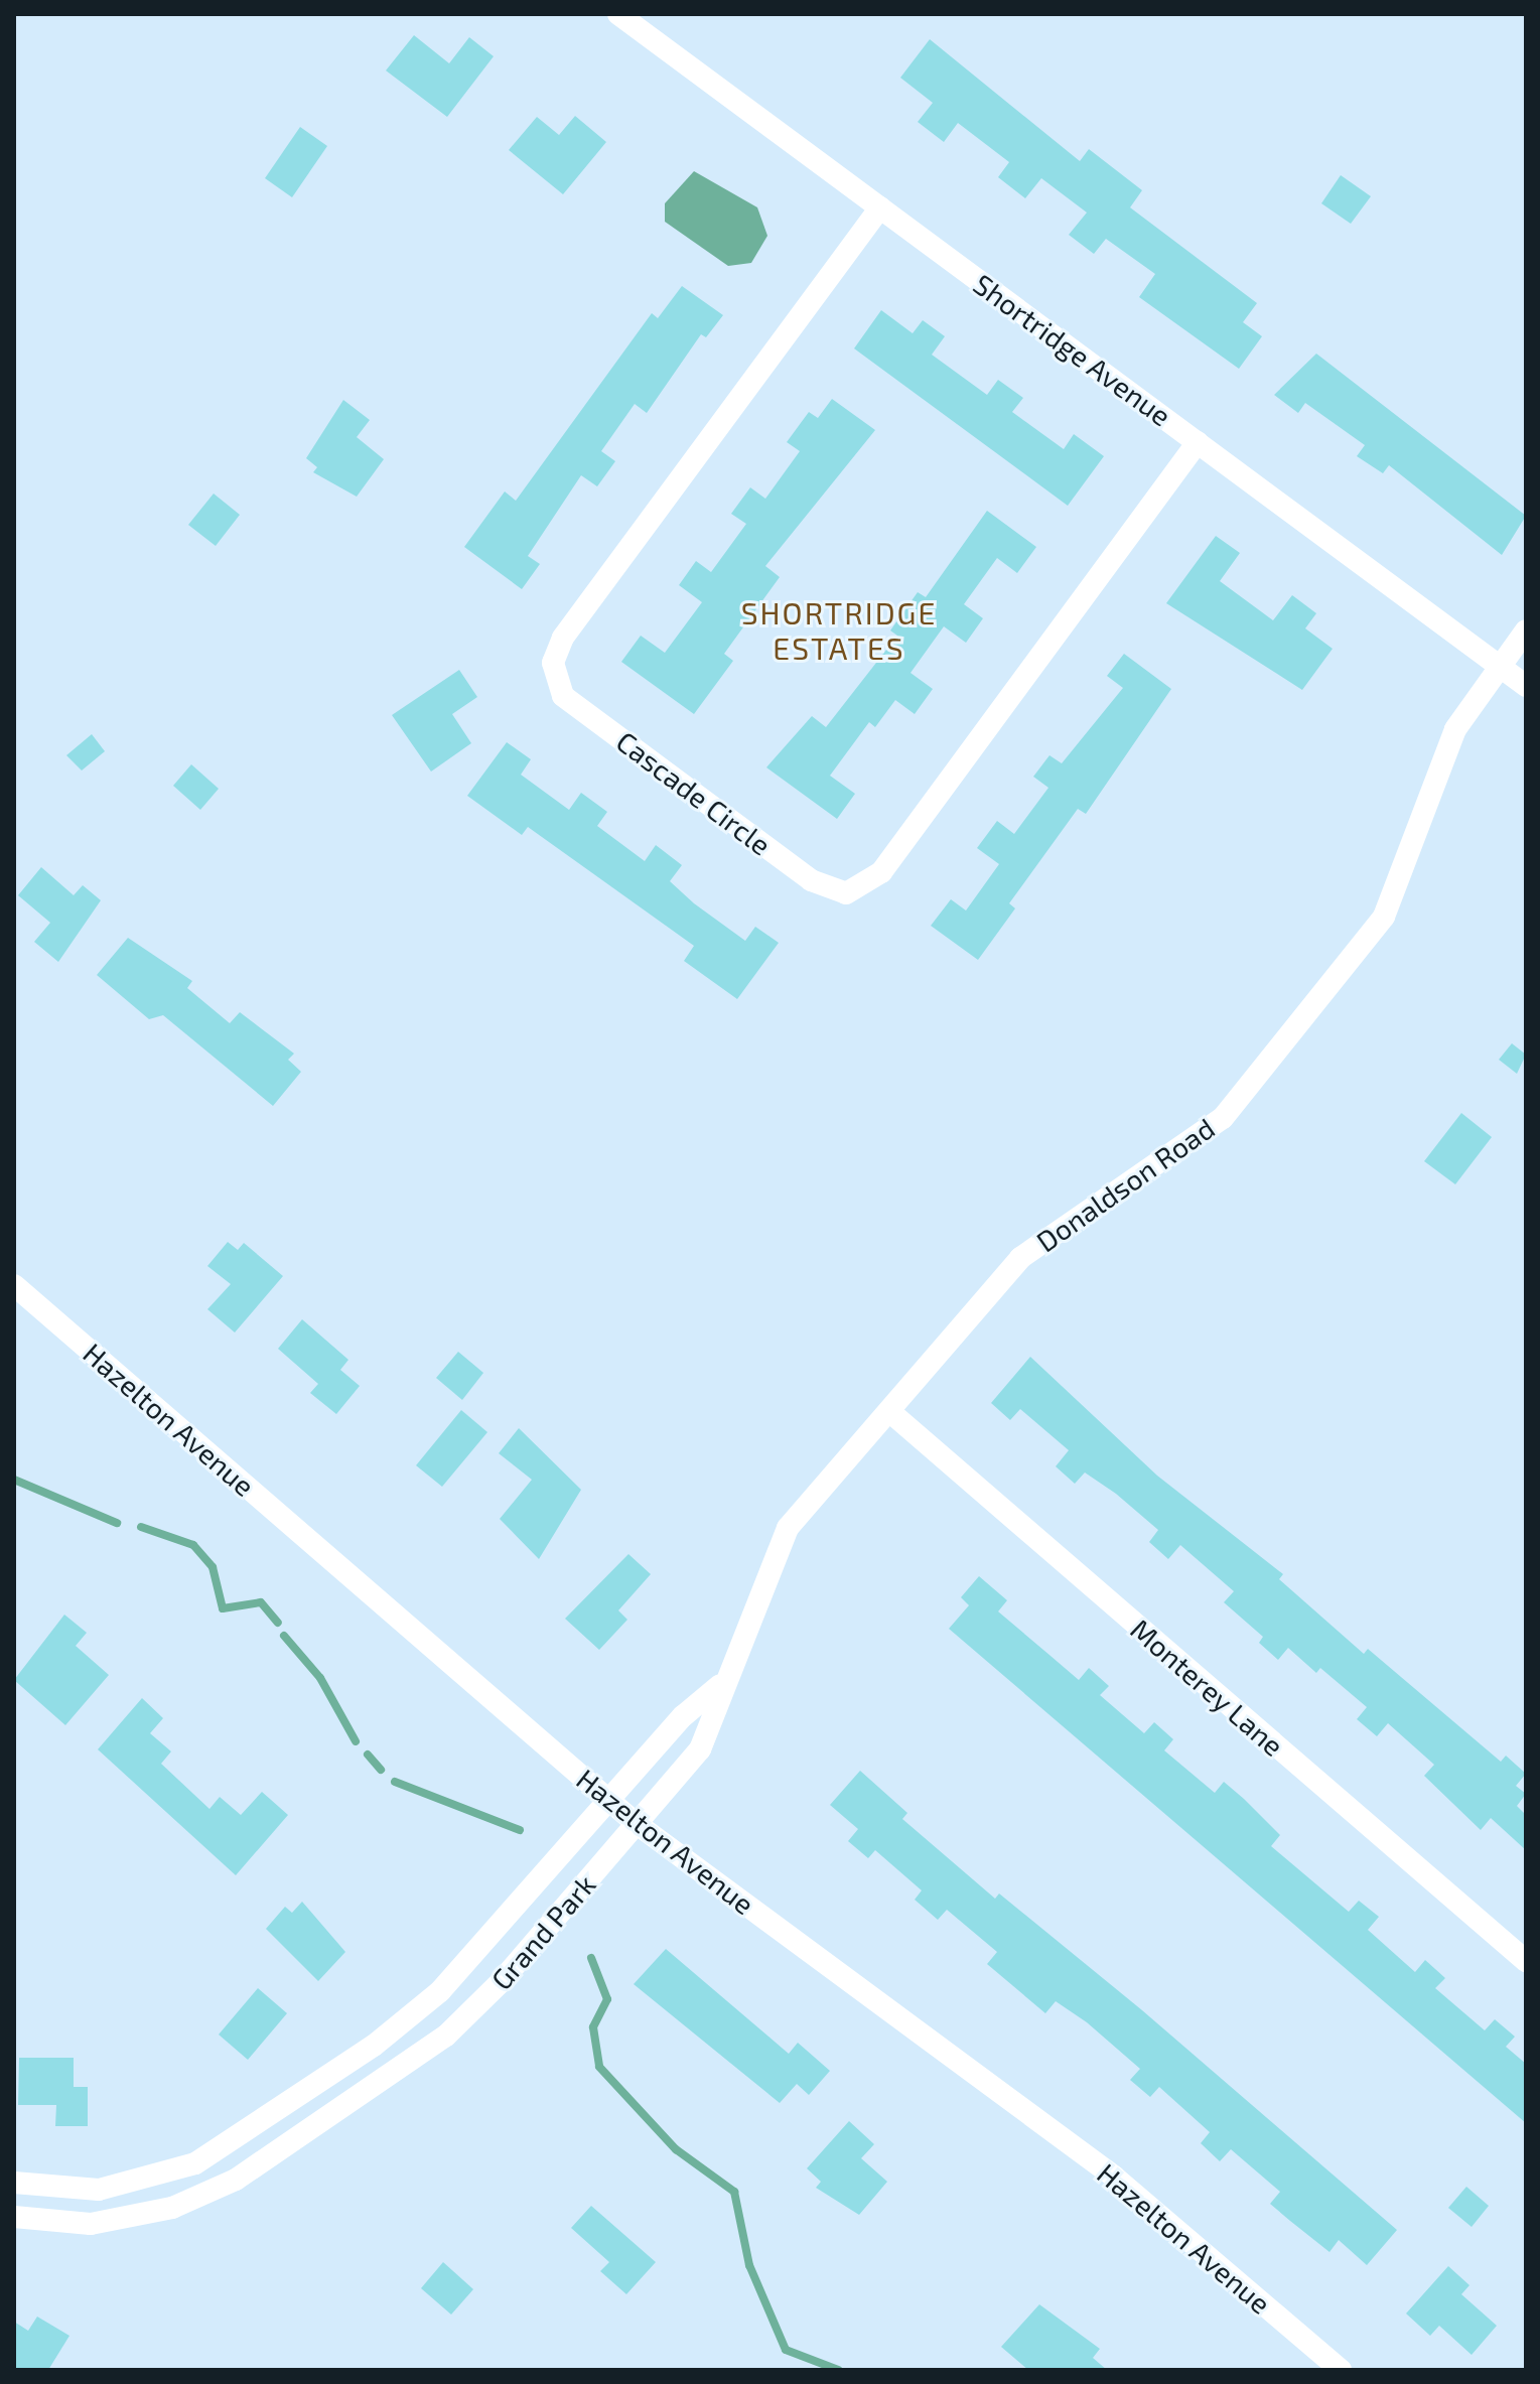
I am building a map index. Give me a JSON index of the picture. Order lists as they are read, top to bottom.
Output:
{
  "streets": {
    "street": [
      "Shortridge Avenue",
      "Cascade Circle",
      "Donaldson Road",
      "Hazelton Avenue",
      "Monterey Lane",
      "Grand Park"
    ]
  },
  "crossings": [
    ["Shortridge Avenue", "Cascade Circle"],
    ["Shortridge Avenue", "Donaldson Road"],
    ["Donaldson Road", "Hazelton Avenue"],
    ["Donaldson Road", "Monterey Lane"],
    ["Donaldson Road", "Grand Park"],
    ["Hazelton Avenue", "Grand Park"]
  ],
  "districts": ["SHORTRIDGE ESTATES"]
}
